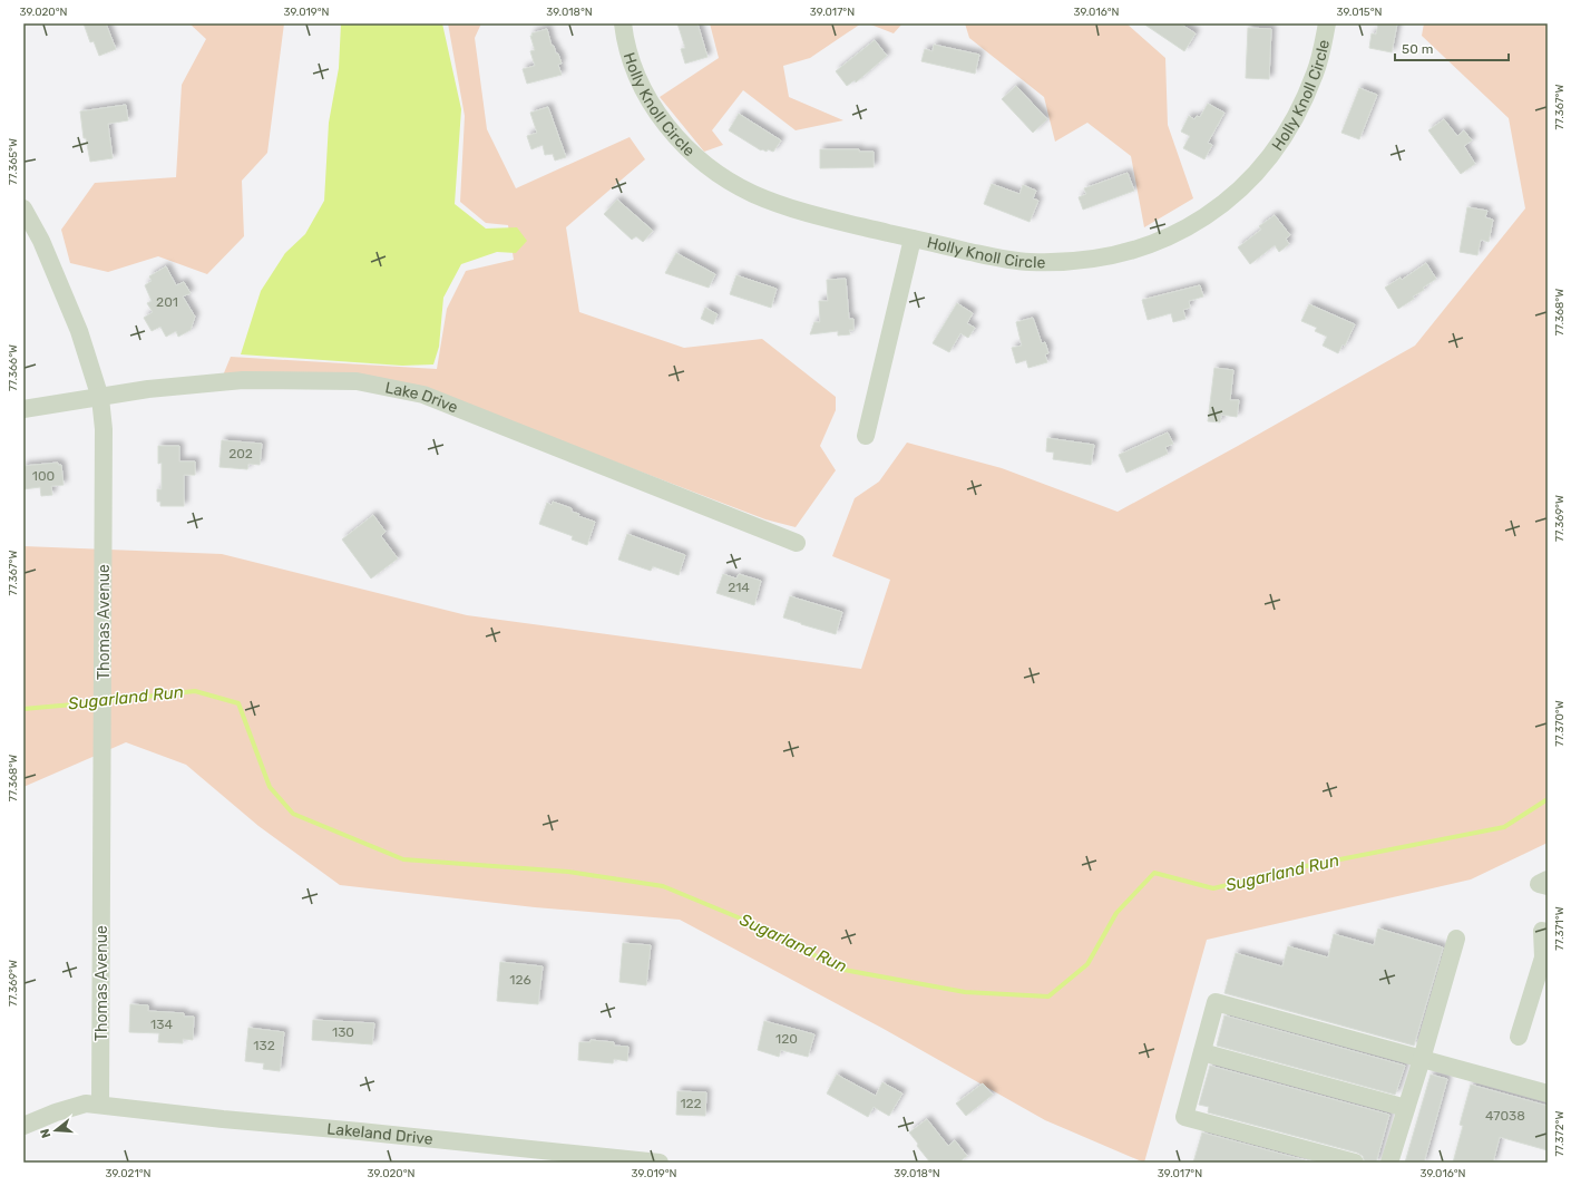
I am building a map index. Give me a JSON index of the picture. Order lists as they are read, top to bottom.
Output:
{
  "streets": {
    "street": [
      "Holly Knoll Circle",
      "Lake Drive",
      "Thomas Avenue",
      "Lakeland Drive"
    ]
  },
  "crossings": [
    ["Lake Drive", "Thomas Avenue"],
    ["Thomas Avenue", "Lakeland Drive"]
  ],
  "water": ["Sugarland Run"],
  "house_numbers": [
    "201",
    "202",
    "100",
    "214",
    "126",
    "134",
    "130",
    "120",
    "132",
    "122",
    "47038"
  ],
  "scale_bar": "50 m",
  "north": "left",
  "coordinates": [
    "39.020°N",
    "39.019°N",
    "39.018°N",
    "39.017°N",
    "39.016°N",
    "39.015°N",
    "77.367°W",
    "77.365°W",
    "77.368°W",
    "77.366°W",
    "77.369°W",
    "77.370°W",
    "77.371°W",
    "77.372°W",
    "39.021°N"
  ]
}
